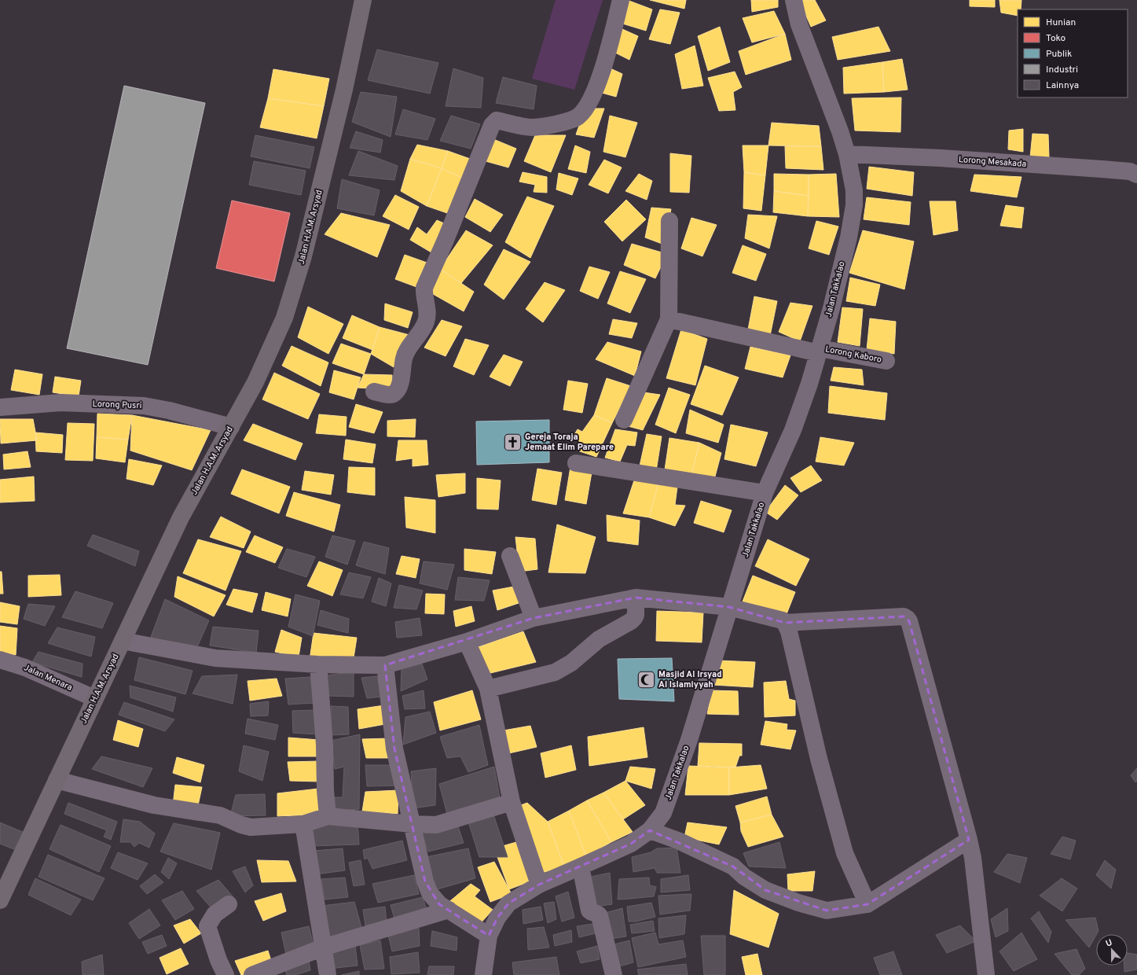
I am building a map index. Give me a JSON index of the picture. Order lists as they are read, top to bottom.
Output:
{
  "streets": {
    "highway": ["Jalan H.A.M. Arsyad"],
    "street": [
      "Lorong Mesakada",
      "Jalan Takkalao",
      "Lorong Kaboro",
      "Lorong Pusri",
      "Jalan Menara"
    ]
  },
  "crossings": [
    ["Lorong Mesakada", "Jalan Takkalao"],
    ["Jalan H.A.M. Arsyad", "Lorong Pusri"],
    ["Jalan H.A.M. Arsyad", "Jalan Menara"],
    ["Jalan Takkalao", "Lorong Kaboro"]
  ],
  "places": {
    "church": ["Gereja Toraja Jemaat Elim Parepare"],
    "mosque": ["Masjid Al Irsyad Al Islamiyyah"]
  },
  "legend": [
    "Hunian",
    "Toko",
    "Publik",
    "Industri",
    "Lainnya"
  ],
  "north": "top"
}
